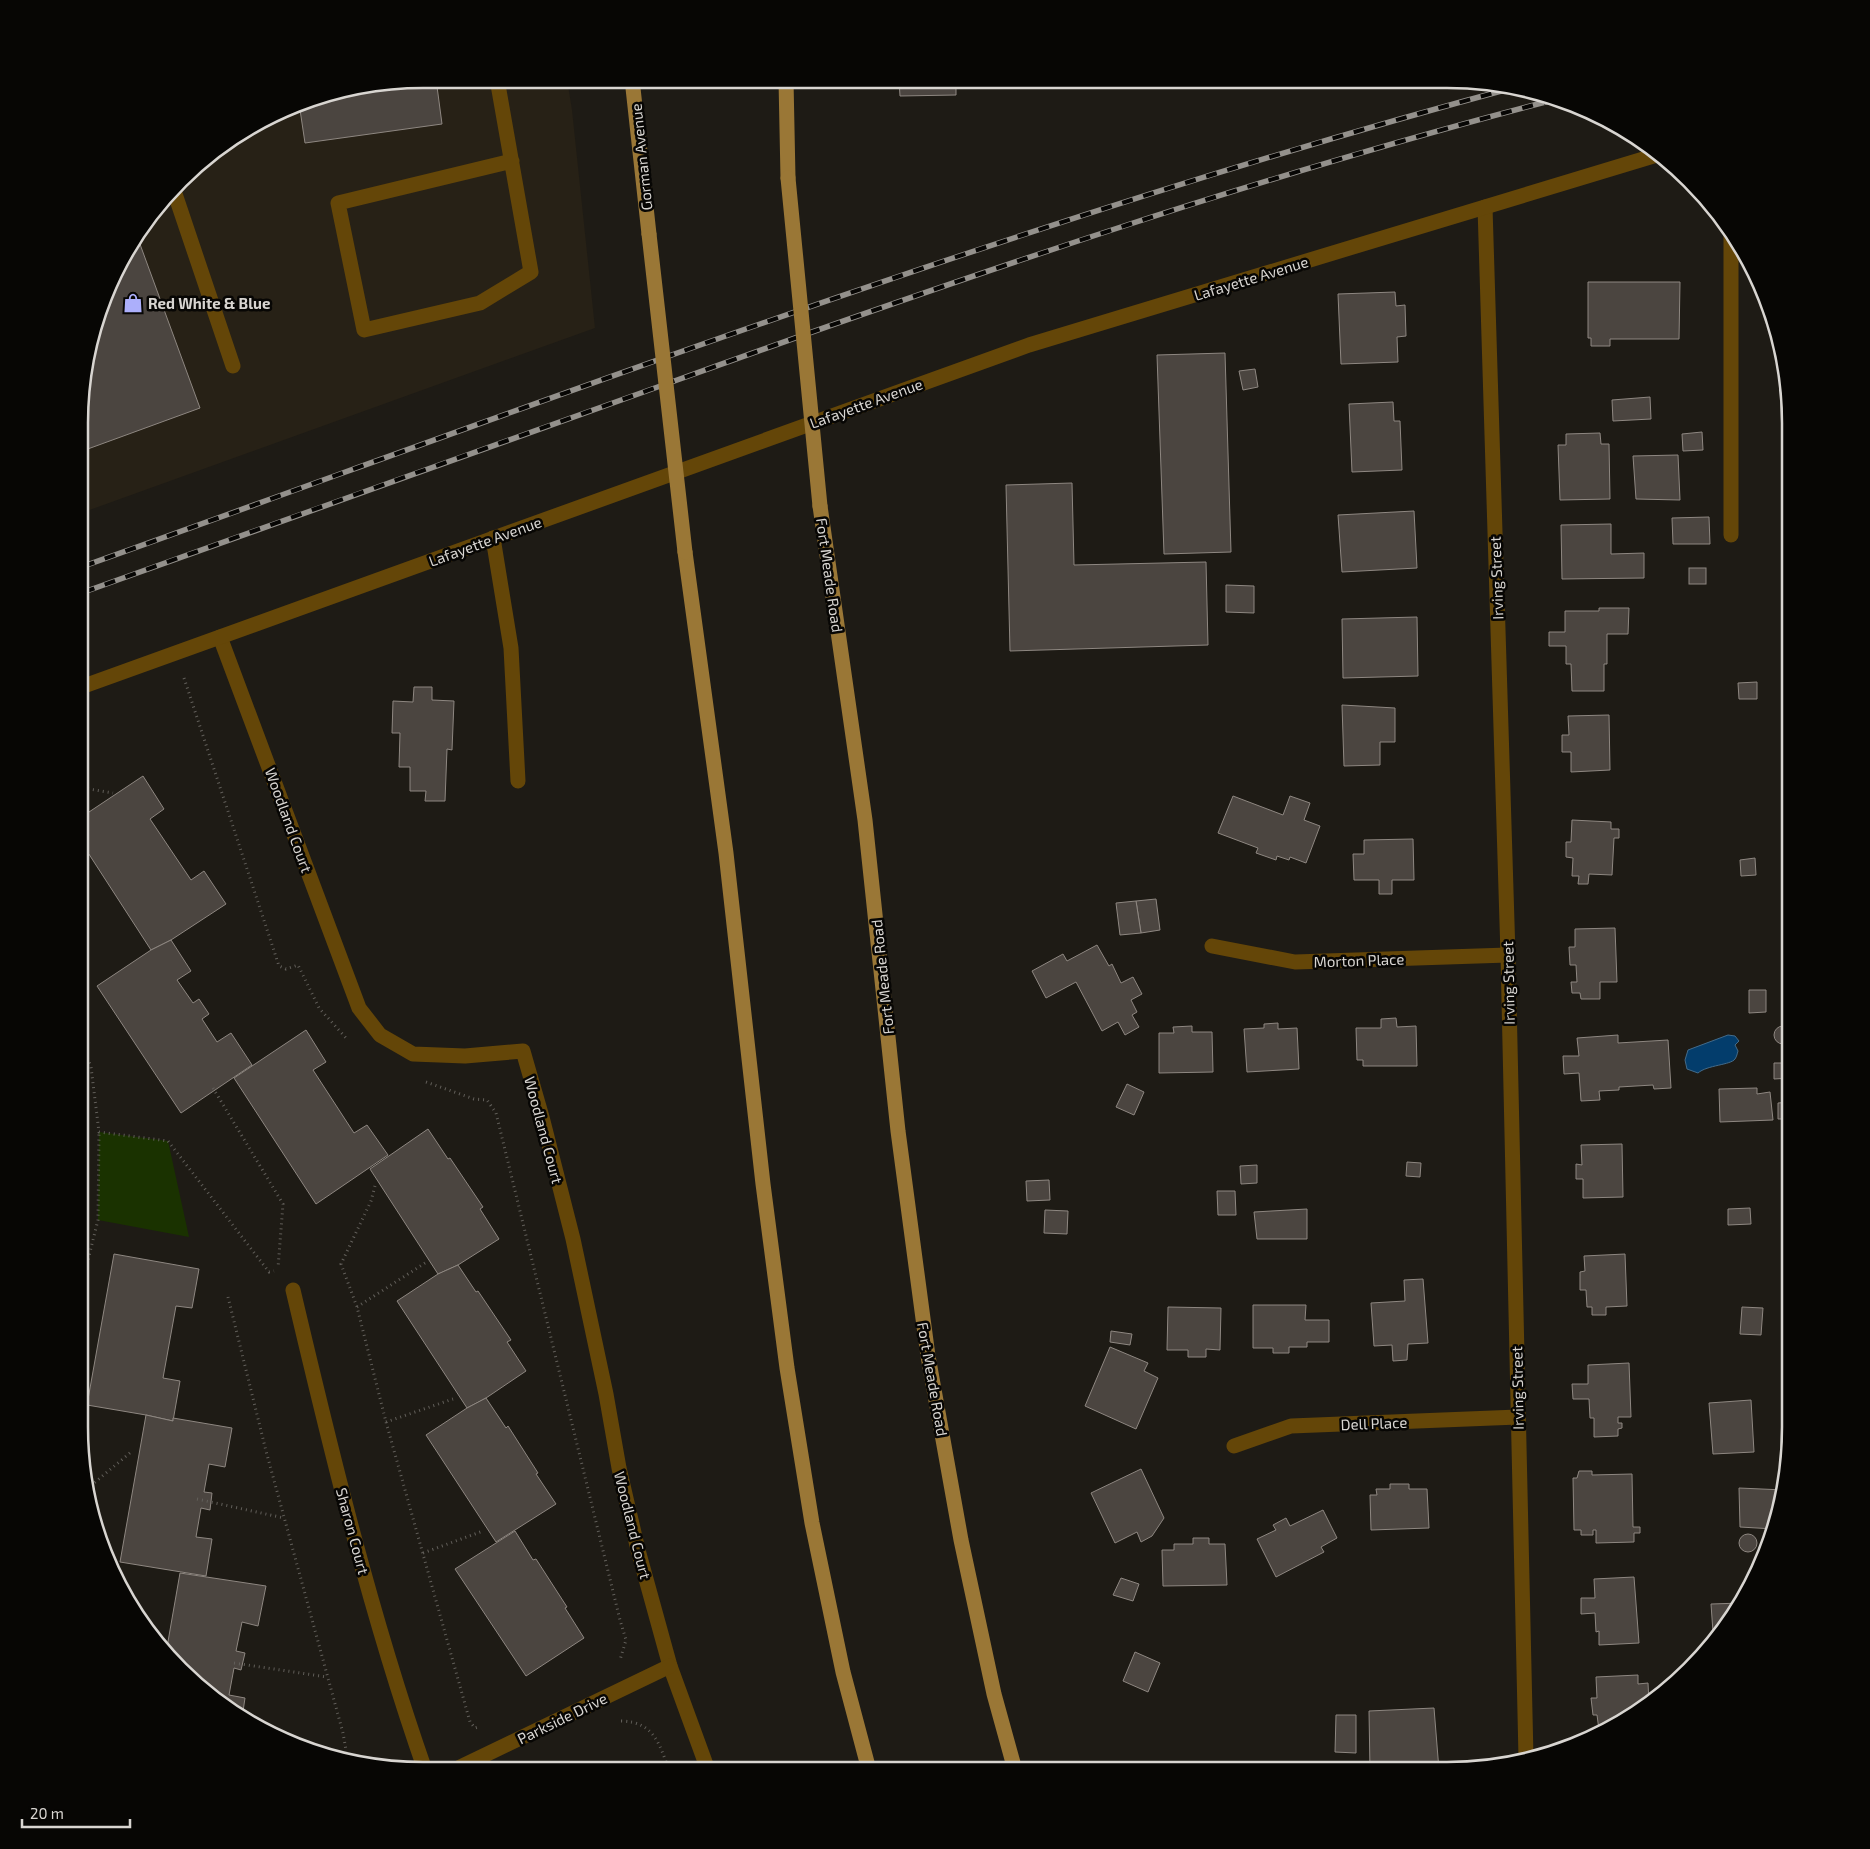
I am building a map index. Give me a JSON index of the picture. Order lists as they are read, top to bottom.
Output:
{
  "streets": {
    "main road": ["Gorman Avenue", "Fort Meade Road"],
    "street": [
      "Lafayette Avenue",
      "Irving Street",
      "Woodland Court",
      "Morton Place",
      "Dell Place",
      "Sharon Court",
      "Parkside Drive"
    ]
  },
  "crossings": [
    ["Lafayette Avenue", "Irving Street"],
    ["Lafayette Avenue", "Woodland Court"],
    ["Irving Street", "Morton Place"],
    ["Irving Street", "Dell Place"],
    ["Woodland Court", "Parkside Drive"]
  ],
  "places": {
    "shop": ["Red White & Blue"]
  },
  "scale_bar": "20 m"
}
